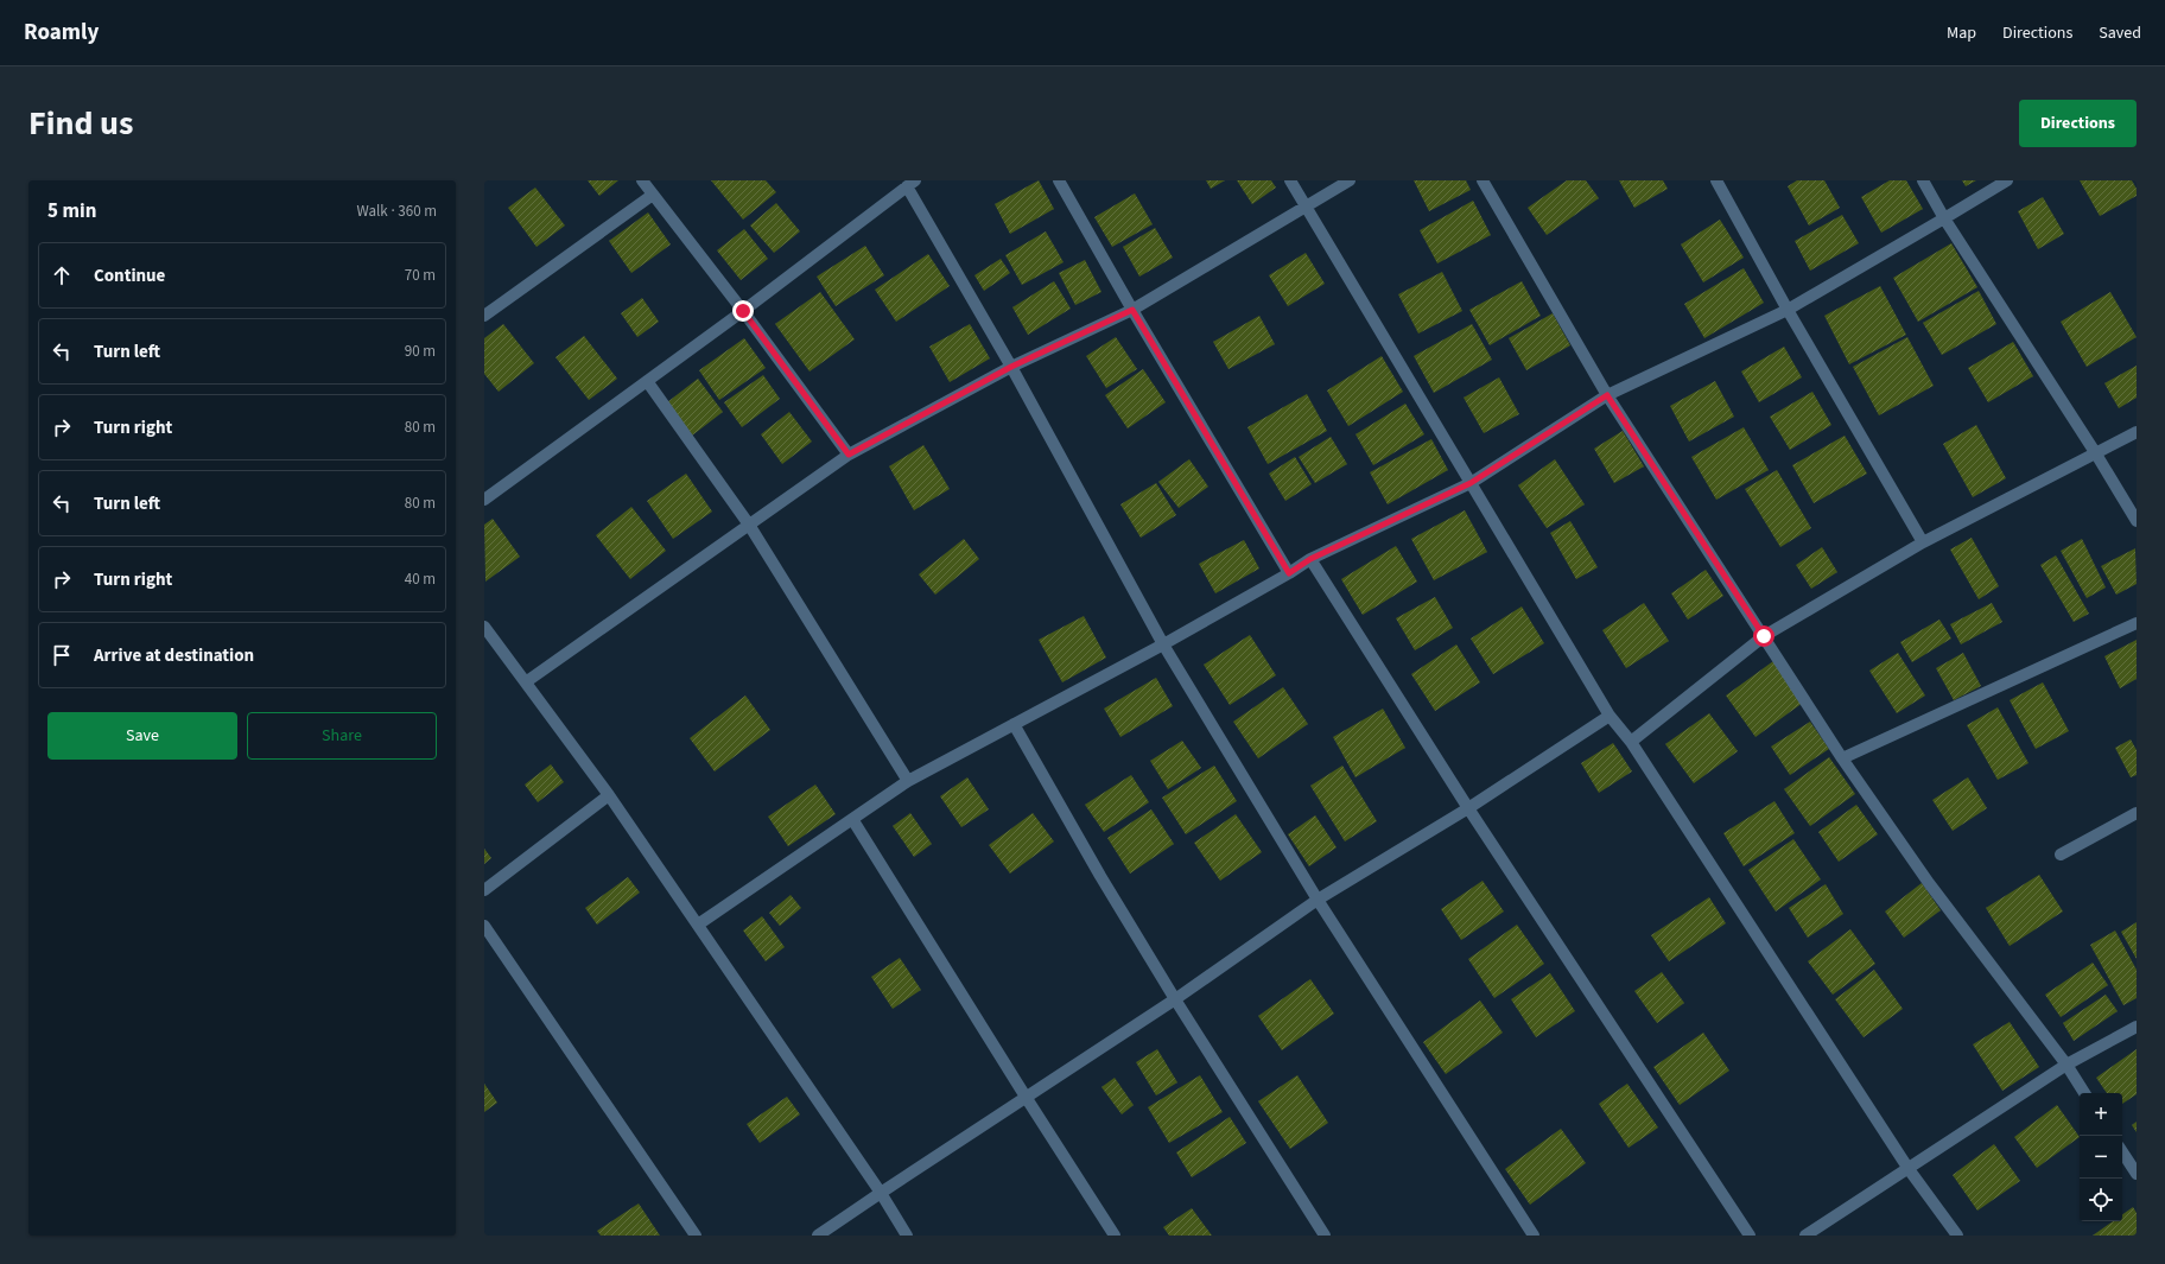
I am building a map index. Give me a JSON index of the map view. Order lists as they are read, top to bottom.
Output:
{
  "page": {
    "header": "Roamly",
    "nav": ["Map", "Directions", "Saved"],
    "title": "Find us",
    "buttons": [
      "Directions",
      ["Save", "Share"]
    ],
    "heading": ["5 min", "Walk · 360 m"],
    "list": [
      ["Continue", "70 m"],
      ["Turn left", "90 m"],
      ["Turn right", "80 m"],
      ["Turn left", "80 m"],
      ["Turn right", "40 m"],
      "Arrive at destination"
    ],
    "map_buttons": ["+", "−"]
  }
}
